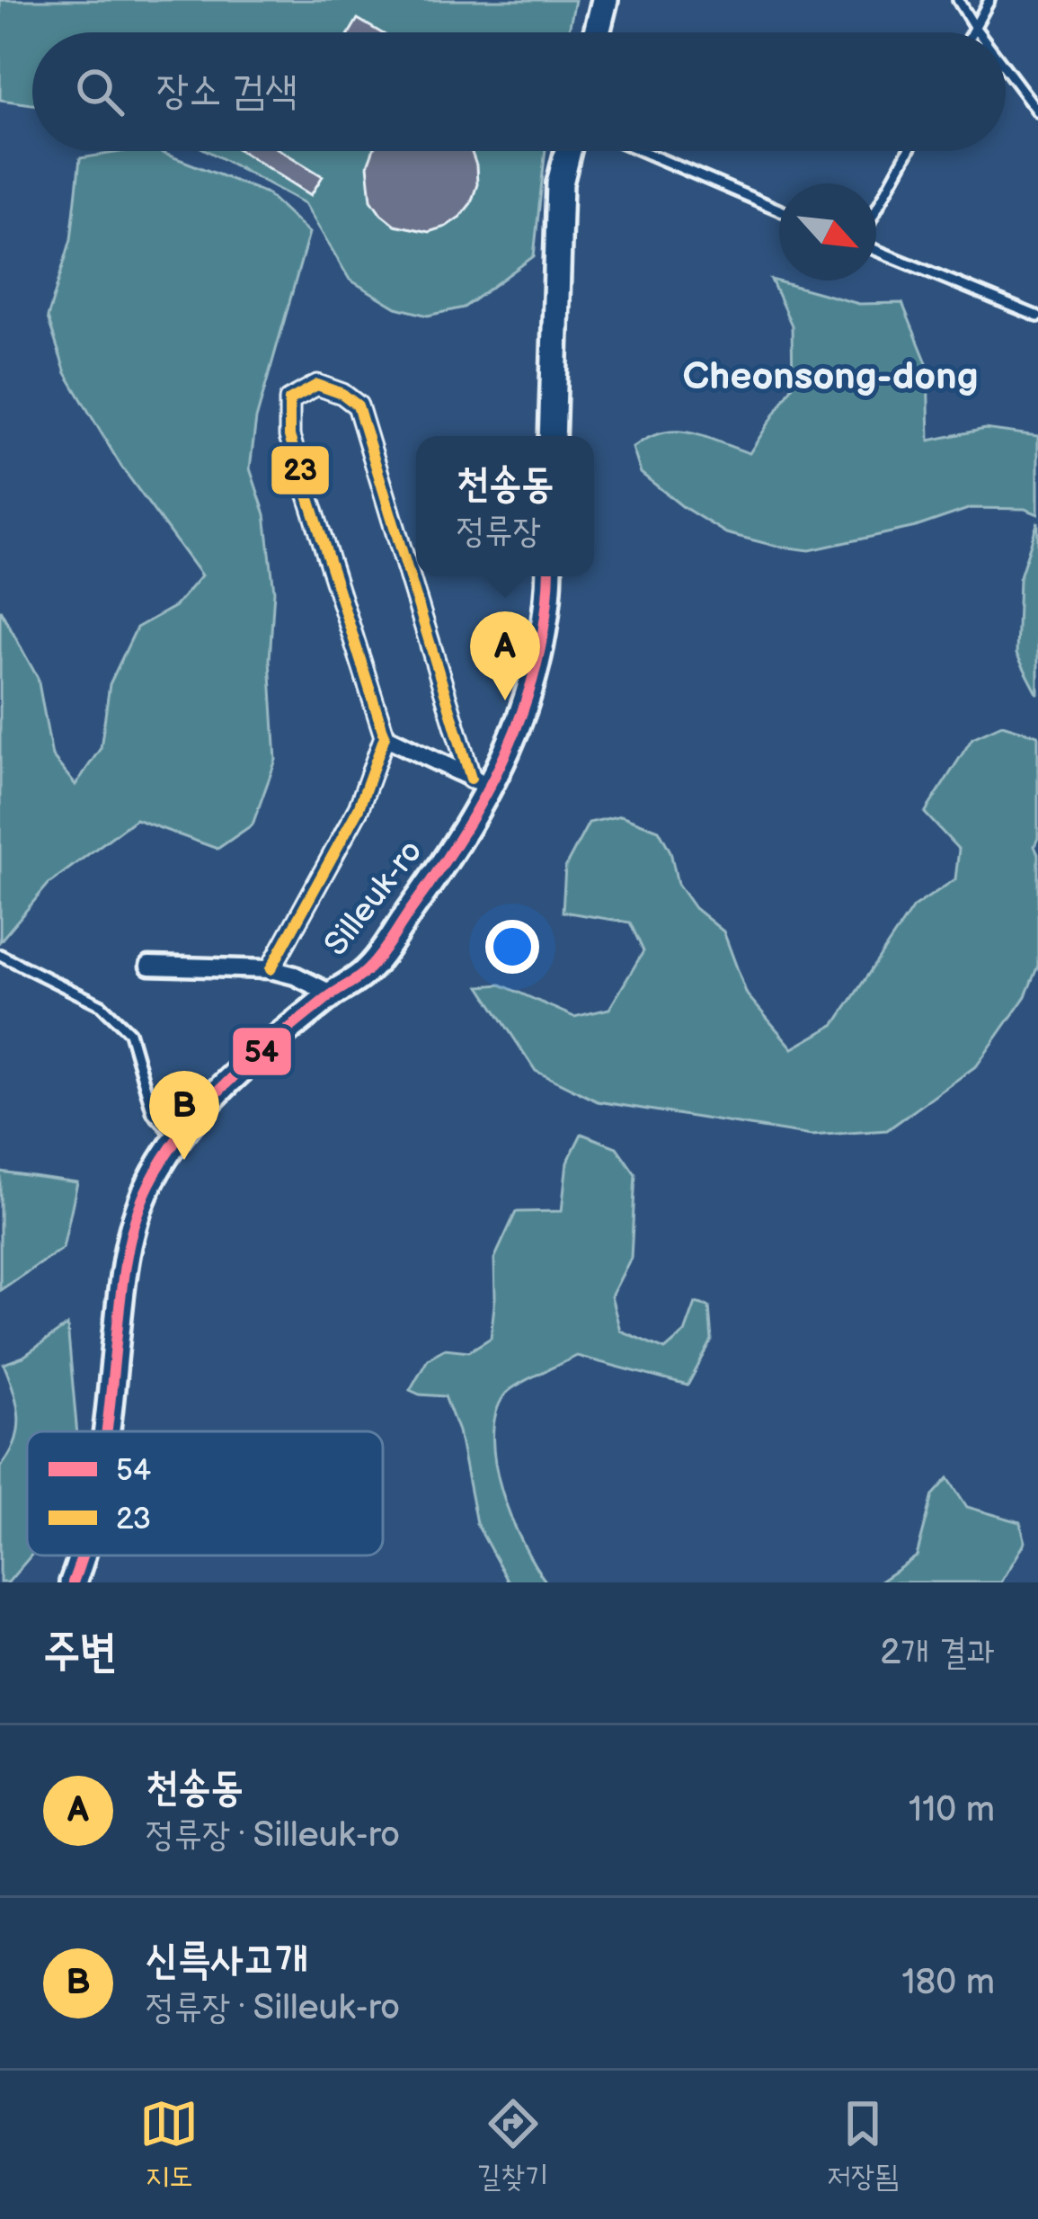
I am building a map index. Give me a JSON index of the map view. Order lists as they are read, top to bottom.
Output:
{
  "streets": {
    "main road": ["Silleuk-ro"]
  },
  "districts": ["Cheonsong-dong"],
  "lines": ["transit line 23", "transit line 54"],
  "legend": ["54", "23"],
  "north": "bottom right",
  "page": {
    "search": "장소 검색",
    "popup": ["천송동", "정류장"],
    "pins": ["A", "B"],
    "heading": ["주변", "2개 결과"],
    "list": [
      {
        "mark": "A",
        "name": "천송동",
        "note": "정류장 · Silleuk-ro",
        "value": "110 m"
      },
      {
        "mark": "B",
        "name": "신륵사고개",
        "note": "정류장 · Silleuk-ro",
        "value": "180 m"
      }
    ],
    "nav": ["지도", "길찾기", "저장됨"]
  }
}
